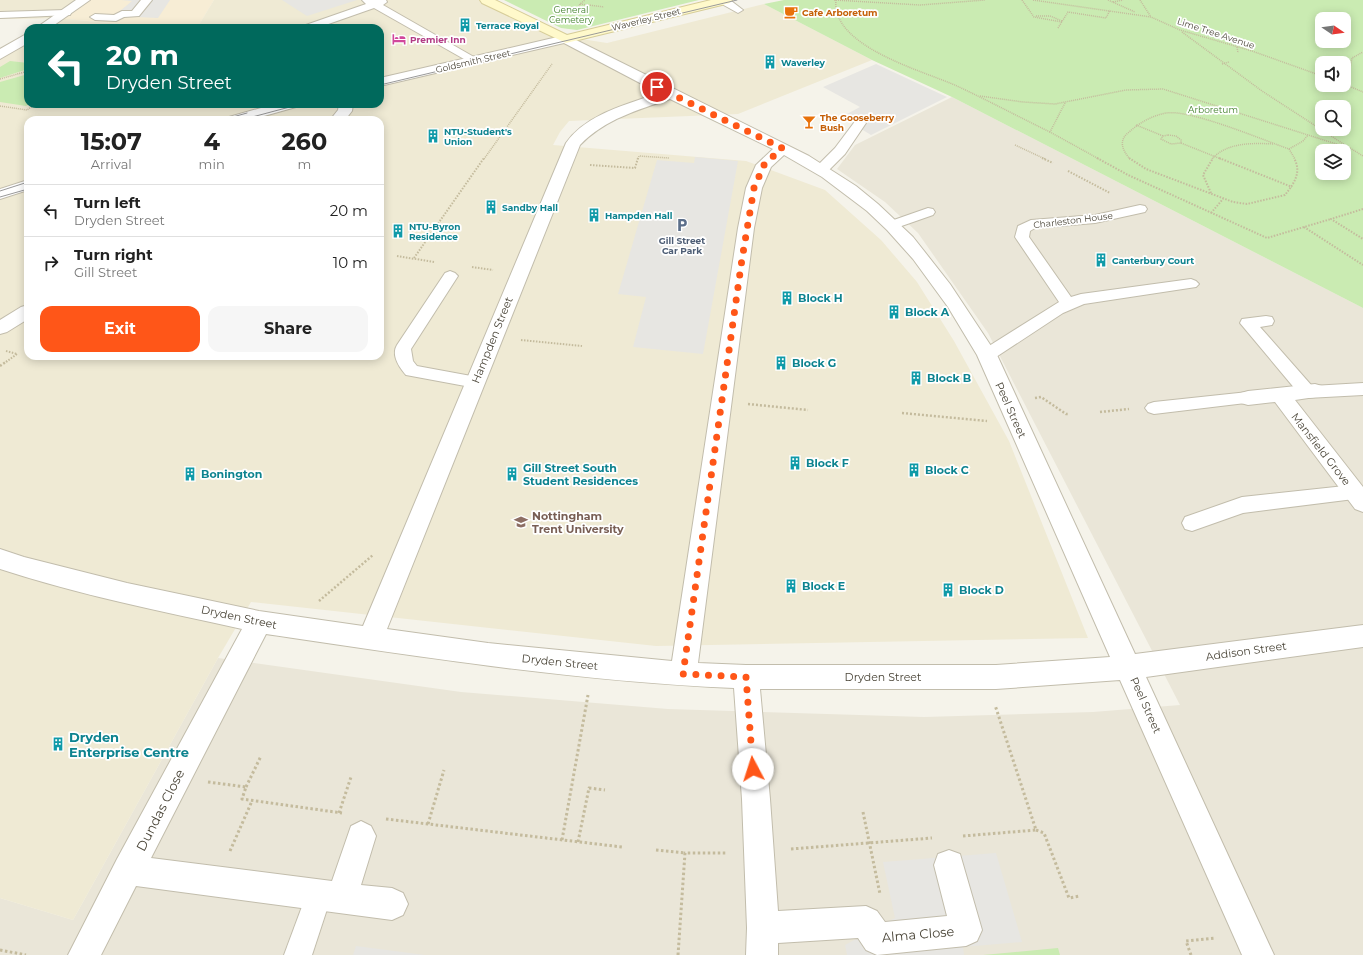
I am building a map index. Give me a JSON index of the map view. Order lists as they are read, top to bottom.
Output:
{
  "streets": {
    "street": [
      "Waverley Street",
      "Goldsmith Street",
      "Hampden Street",
      "Peel Street",
      "Mansfield Grove",
      "Dryden Street",
      "Addison Street",
      "Dundas Close",
      "Alma Close"
    ],
    "lane": ["Charleston House"],
    "path": ["Lime Tree Avenue"]
  },
  "crossings": [
    ["Waverley Street", "Goldsmith Street"],
    ["Waverley Street", "Peel Street"],
    ["Goldsmith Street", "Peel Street"],
    ["Hampden Street", "Peel Street"],
    ["Hampden Street", "Dryden Street"],
    ["Peel Street", "Dryden Street"],
    ["Peel Street", "Addison Street"],
    ["Dryden Street", "Addison Street"],
    ["Dryden Street", "Dundas Close"],
    ["Dryden Street", "Alma Close"]
  ],
  "parks": ["General Cemetery", "Arboretum"],
  "places": {
    "cafe": ["Cafe Arboretum"],
    "building": [
      "Terrace Royal",
      "Waverley",
      "NTU-Student's Union",
      "Sandby Hall",
      "Hampden Hall",
      "NTU-Byron Residence",
      "Canterbury Court",
      "Block H",
      "Block A",
      "Block G",
      "Block B",
      "Block F",
      "Block C",
      "Bonington",
      "Gill Street South Student Residences",
      "Block E",
      "Block D",
      "Dryden Enterprise Centre"
    ],
    "hotel": ["Premier Inn"],
    "bar": ["The Gooseberry Bush"],
    "parking": ["Gill Street Car Park"],
    "school or university": ["Nottingham Trent University"]
  },
  "north": "right",
  "page": {
    "turn": ["20 m", "Dryden Street"],
    "eta": [
      "15:07",
      "Arrival",
      "4",
      "min",
      "260",
      "m"
    ],
    "list": [
      {
        "name": "Turn left",
        "note": "Dryden Street",
        "value": "20 m"
      },
      {
        "name": "Turn right",
        "note": "Gill Street",
        "value": "10 m"
      }
    ],
    "buttons": ["Exit", "Share"]
  }
}
